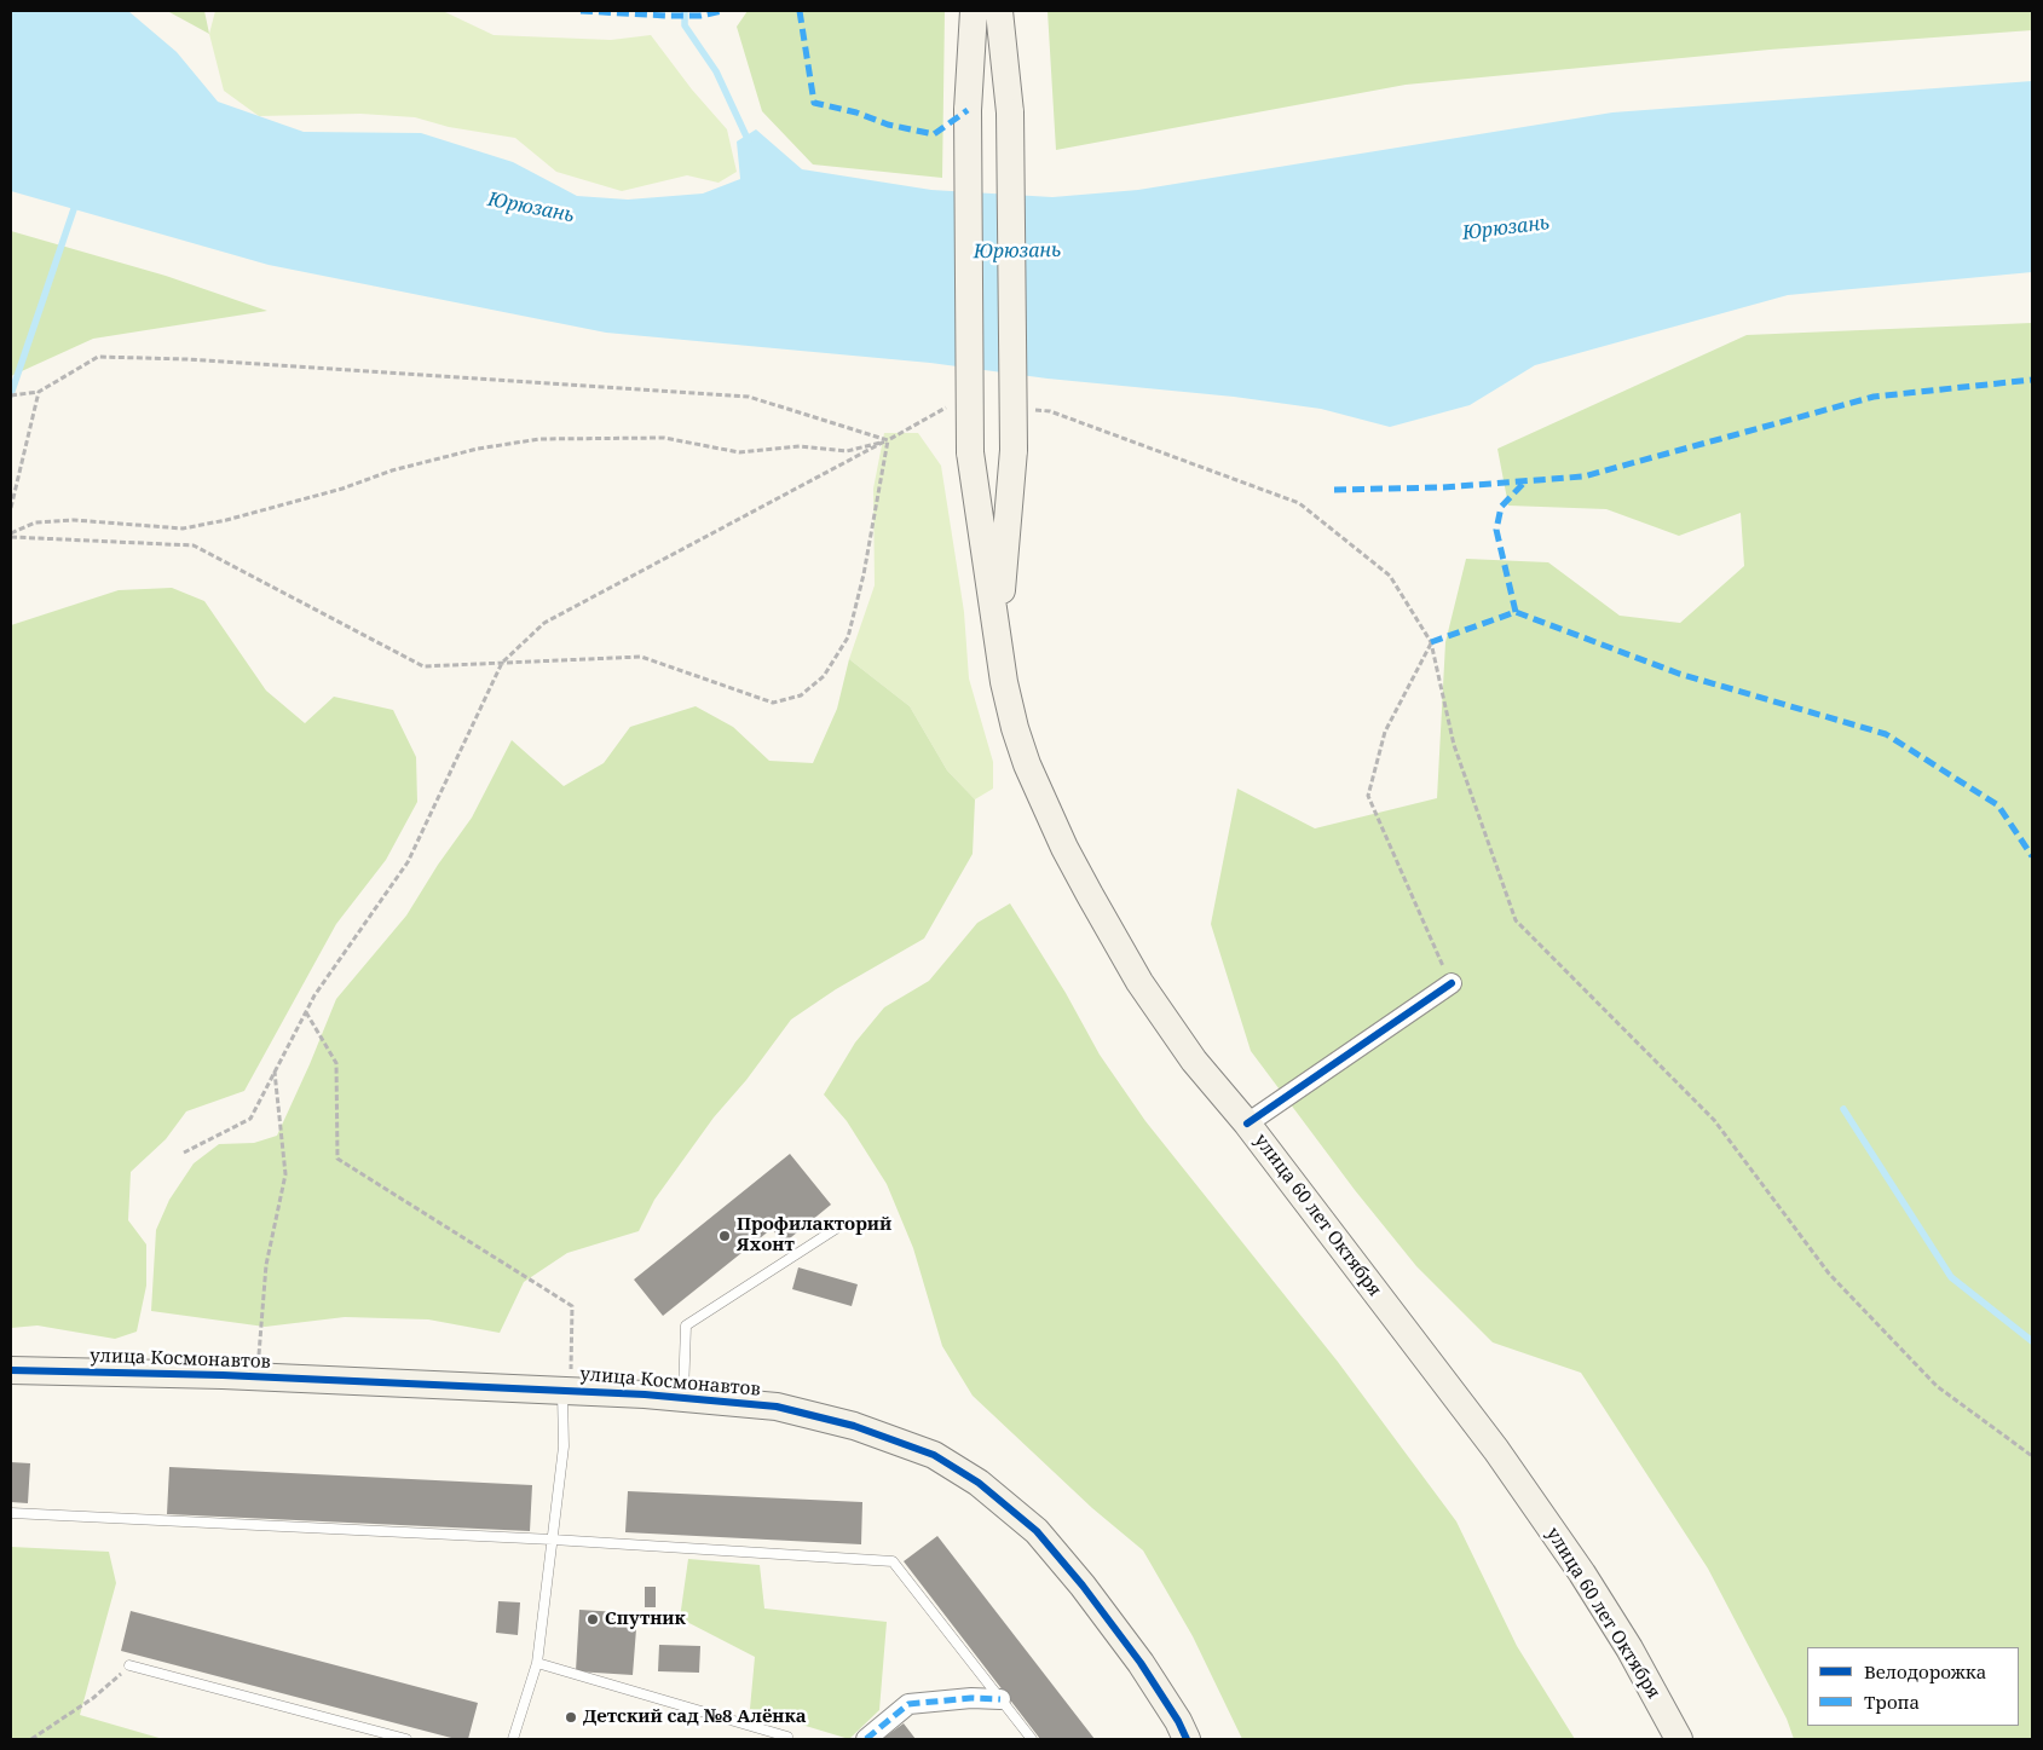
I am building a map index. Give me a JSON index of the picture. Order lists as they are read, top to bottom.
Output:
{
  "streets": {
    "main road": ["улица 60 лет Октября", "улица Космонавтов"]
  },
  "water": ["Юрюзань"],
  "places": ["Профилакторий Яхонт", "Спутник", "Детский сад №8 Алёнка"],
  "legend": ["Велодорожка", "Тропа"]
}
